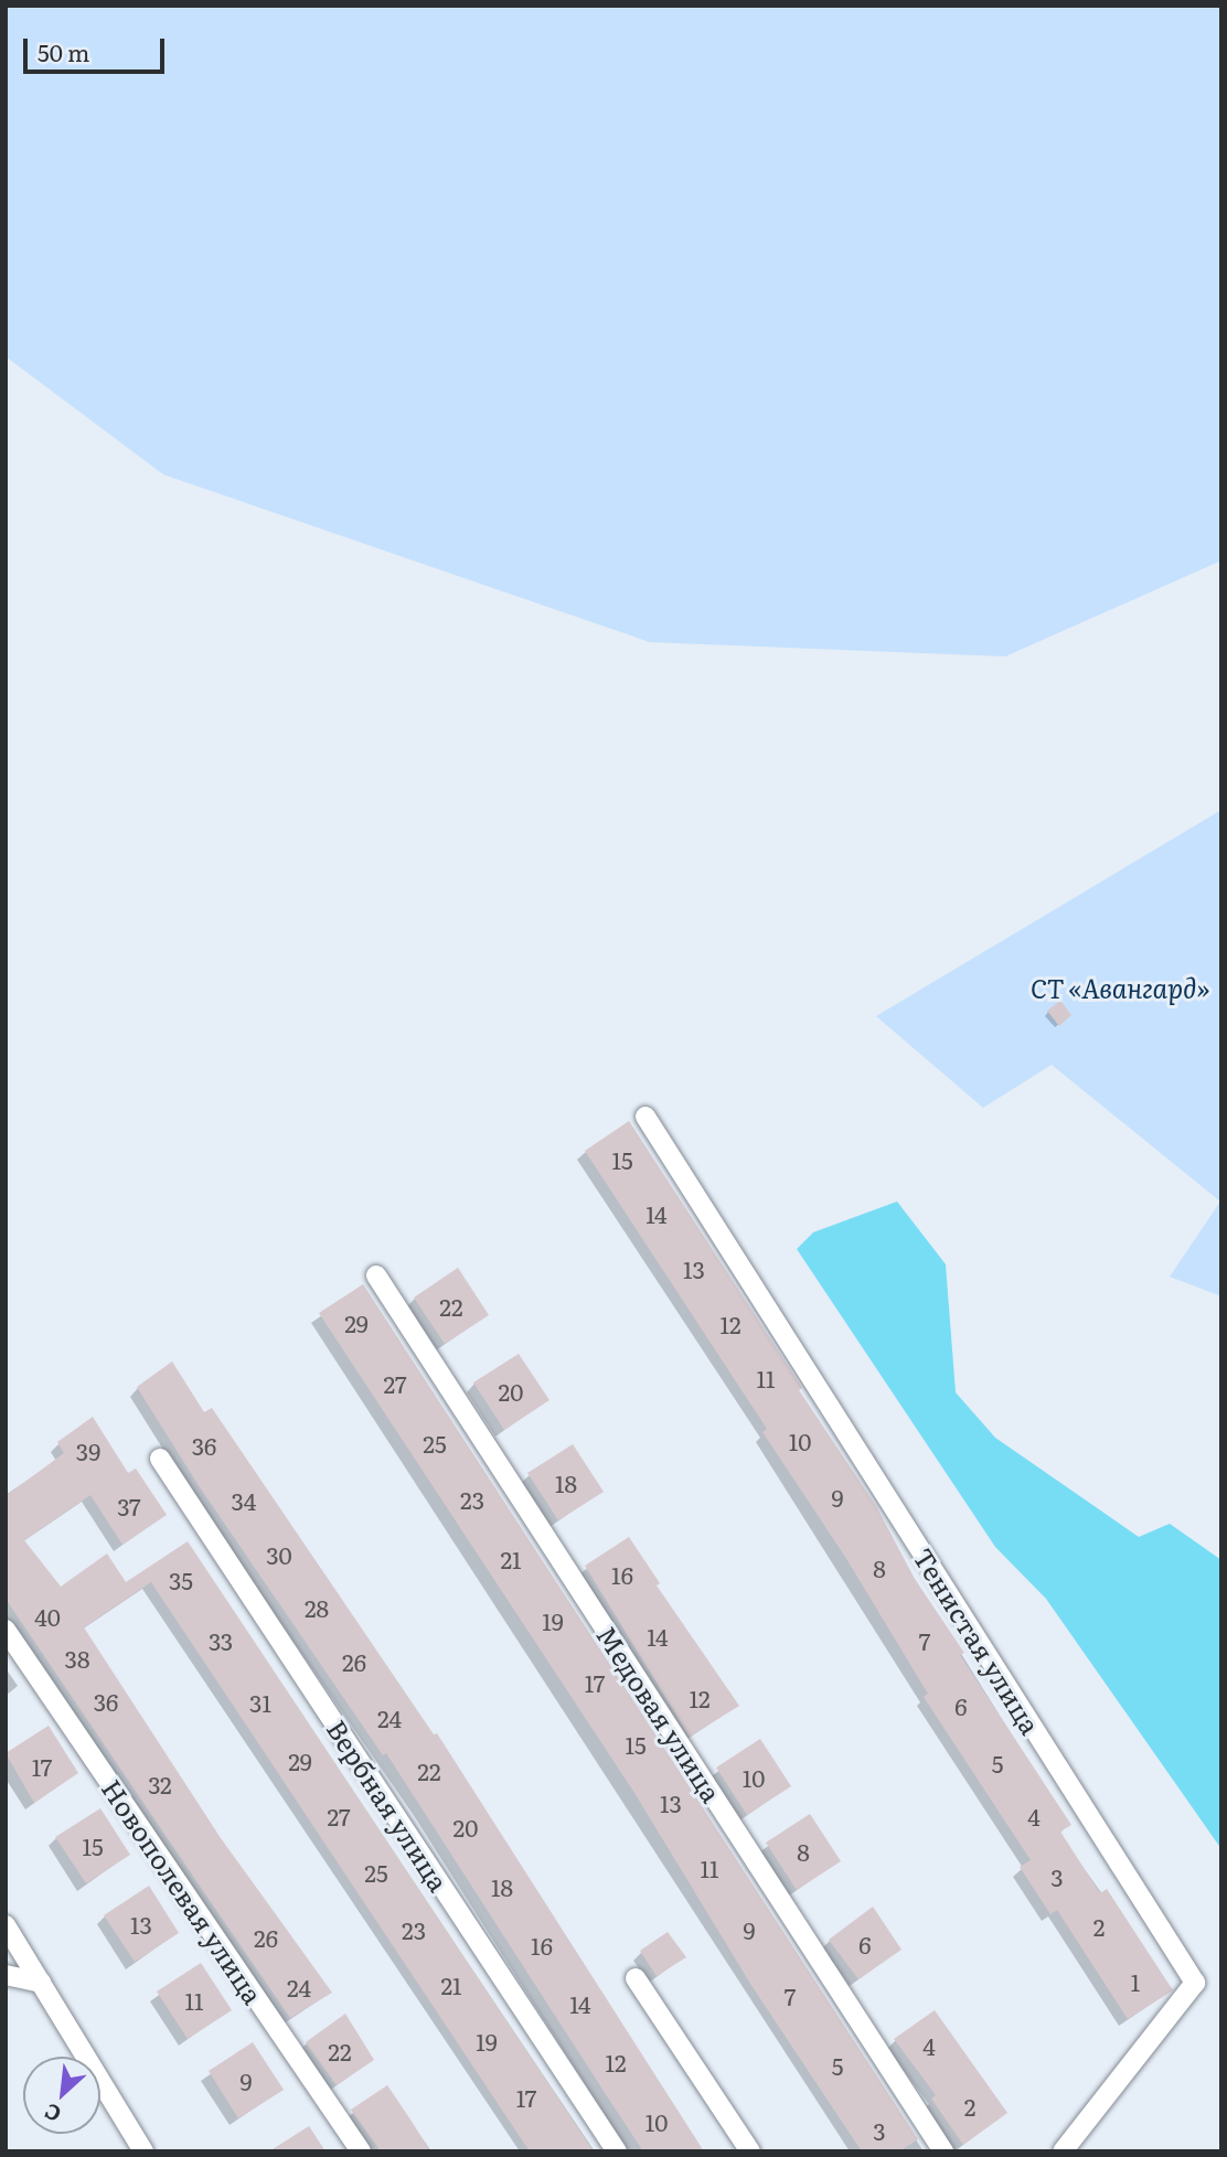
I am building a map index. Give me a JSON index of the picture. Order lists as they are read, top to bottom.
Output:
{
  "streets": {
    "street": [
      "Тенистая улица",
      "Медовая улица",
      "Вербная улица",
      "Новополевая улица"
    ]
  },
  "parks": ["СТ «Авангард»"],
  "house_numbers": [
    "15",
    "14",
    "13",
    "22",
    "29",
    "12",
    "11",
    "27",
    "20",
    "10",
    "25",
    "36",
    "39",
    "18",
    "9",
    "23",
    "34",
    "37",
    "30",
    "21",
    "8",
    "16",
    "35",
    "28",
    "40",
    "19",
    "14",
    "33",
    "7",
    "38",
    "26",
    "17",
    "12",
    "36",
    "31",
    "6",
    "24",
    "15",
    "29",
    "5",
    "17",
    "22",
    "10",
    "32",
    "13",
    "27",
    "4",
    "20",
    "15",
    "8",
    "11",
    "25",
    "3",
    "18",
    "13",
    "2",
    "23",
    "9",
    "26",
    "6",
    "16",
    "1",
    "21",
    "24",
    "7",
    "11",
    "14",
    "19",
    "4",
    "22",
    "12",
    "5",
    "9",
    "17",
    "2",
    "10",
    "3"
  ],
  "scale_bar": "50 m",
  "north": "bottom left"
}
